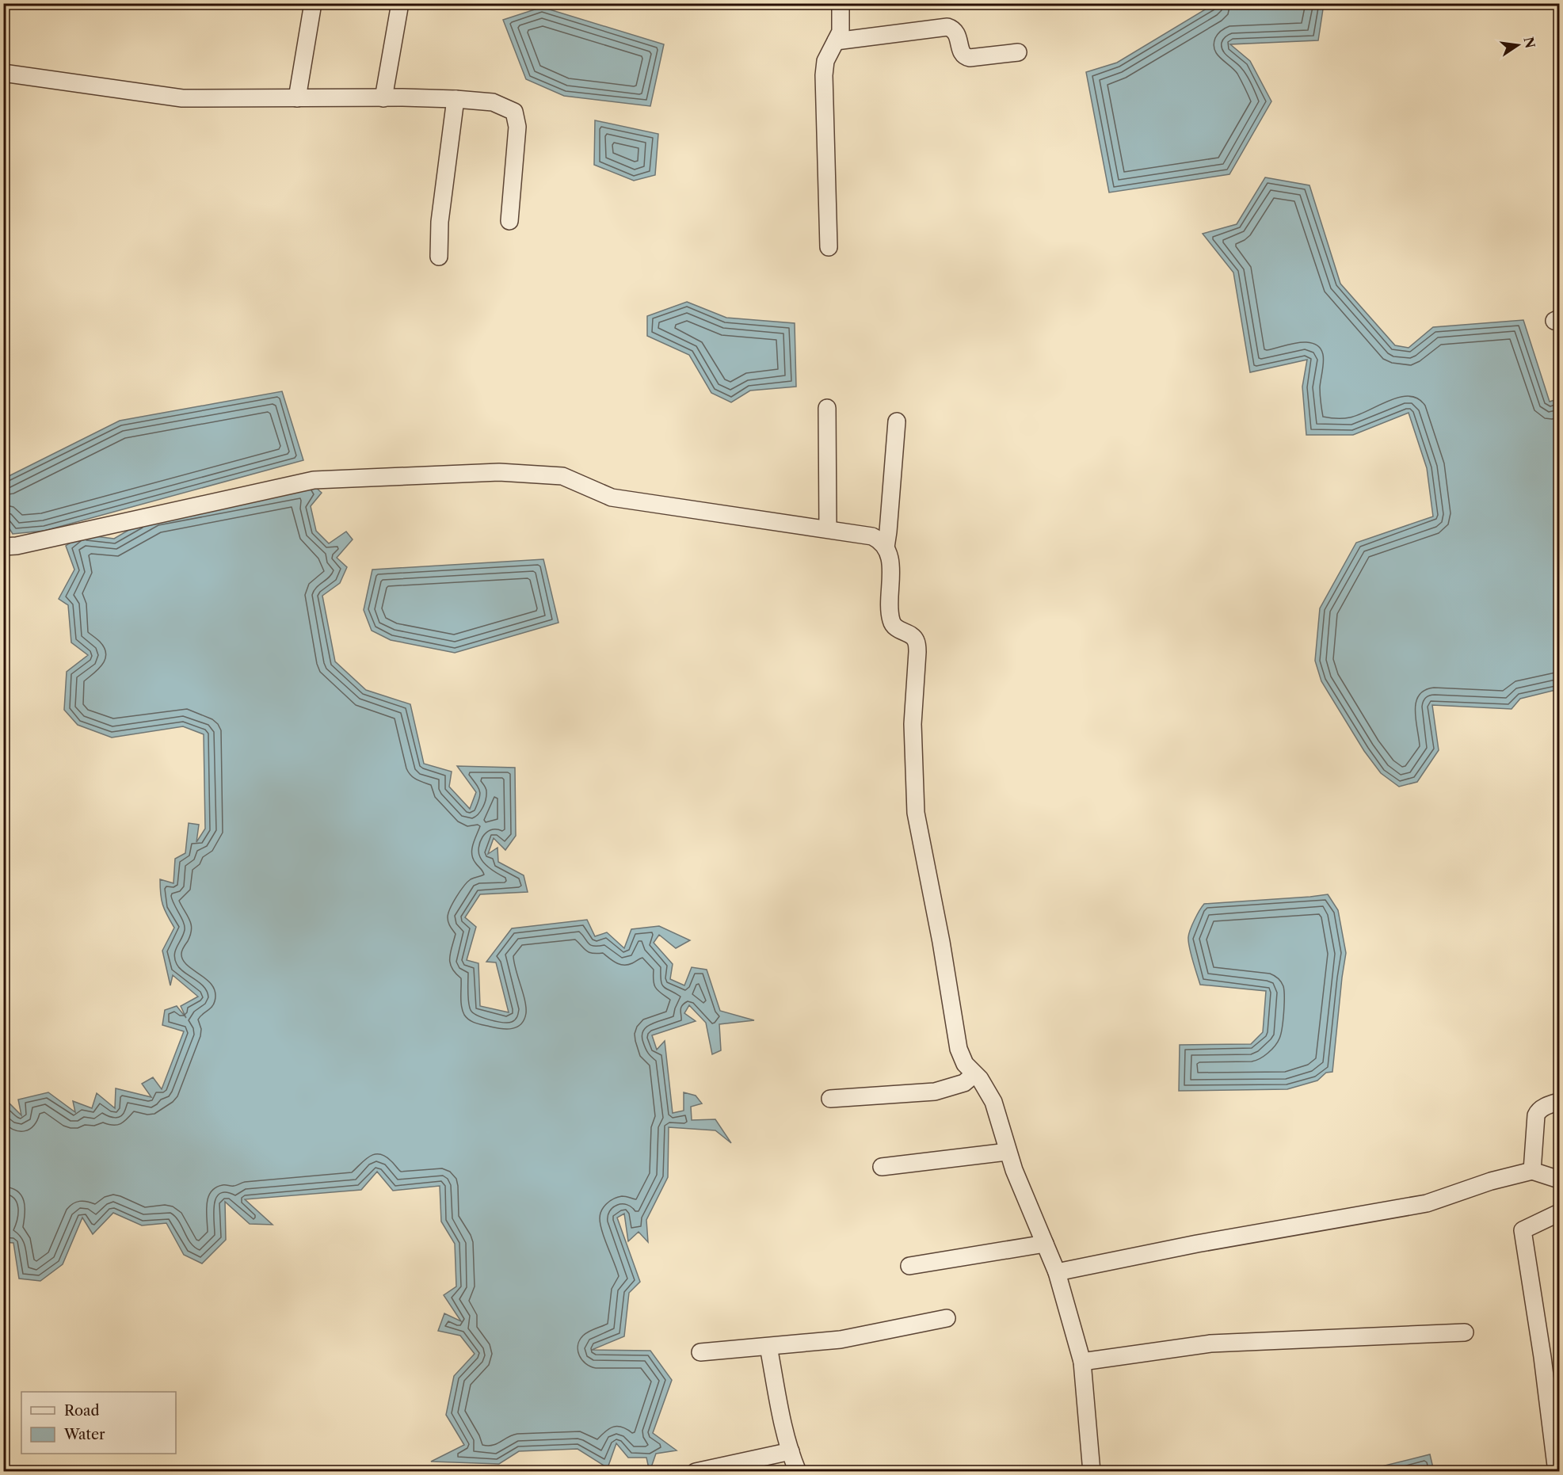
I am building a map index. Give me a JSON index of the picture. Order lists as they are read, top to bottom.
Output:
{
  "legend": ["Road", "Water"],
  "north": "right"
}
